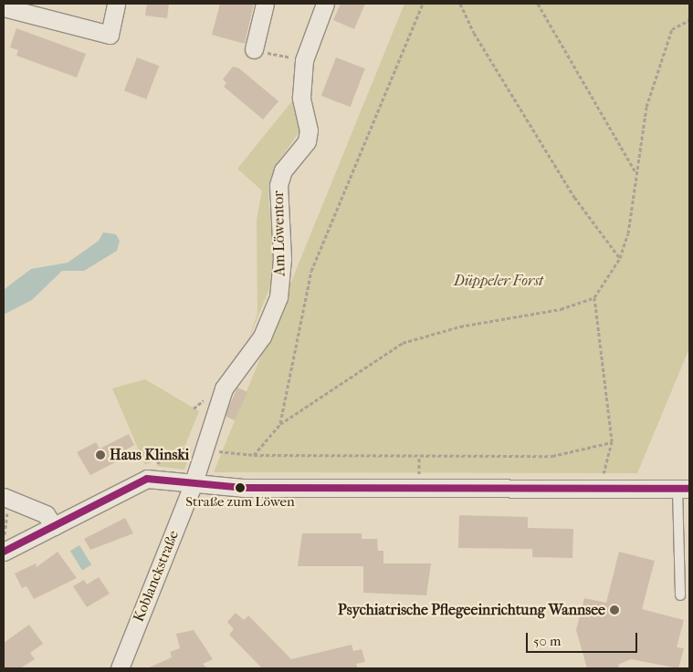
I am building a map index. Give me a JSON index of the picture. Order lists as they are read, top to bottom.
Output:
{
  "streets": {
    "street": ["Am Löwentor", "Koblanckstraße"]
  },
  "crossings": [
    ["Am Löwentor", "Koblanckstraße"]
  ],
  "parks": ["Düppeler Forst"],
  "places": ["Haus Klinski", "Straße zum Löwen", "Psychiatrische Pflegeeinrichtung Wannsee"],
  "scale_bar": "50 m"
}
